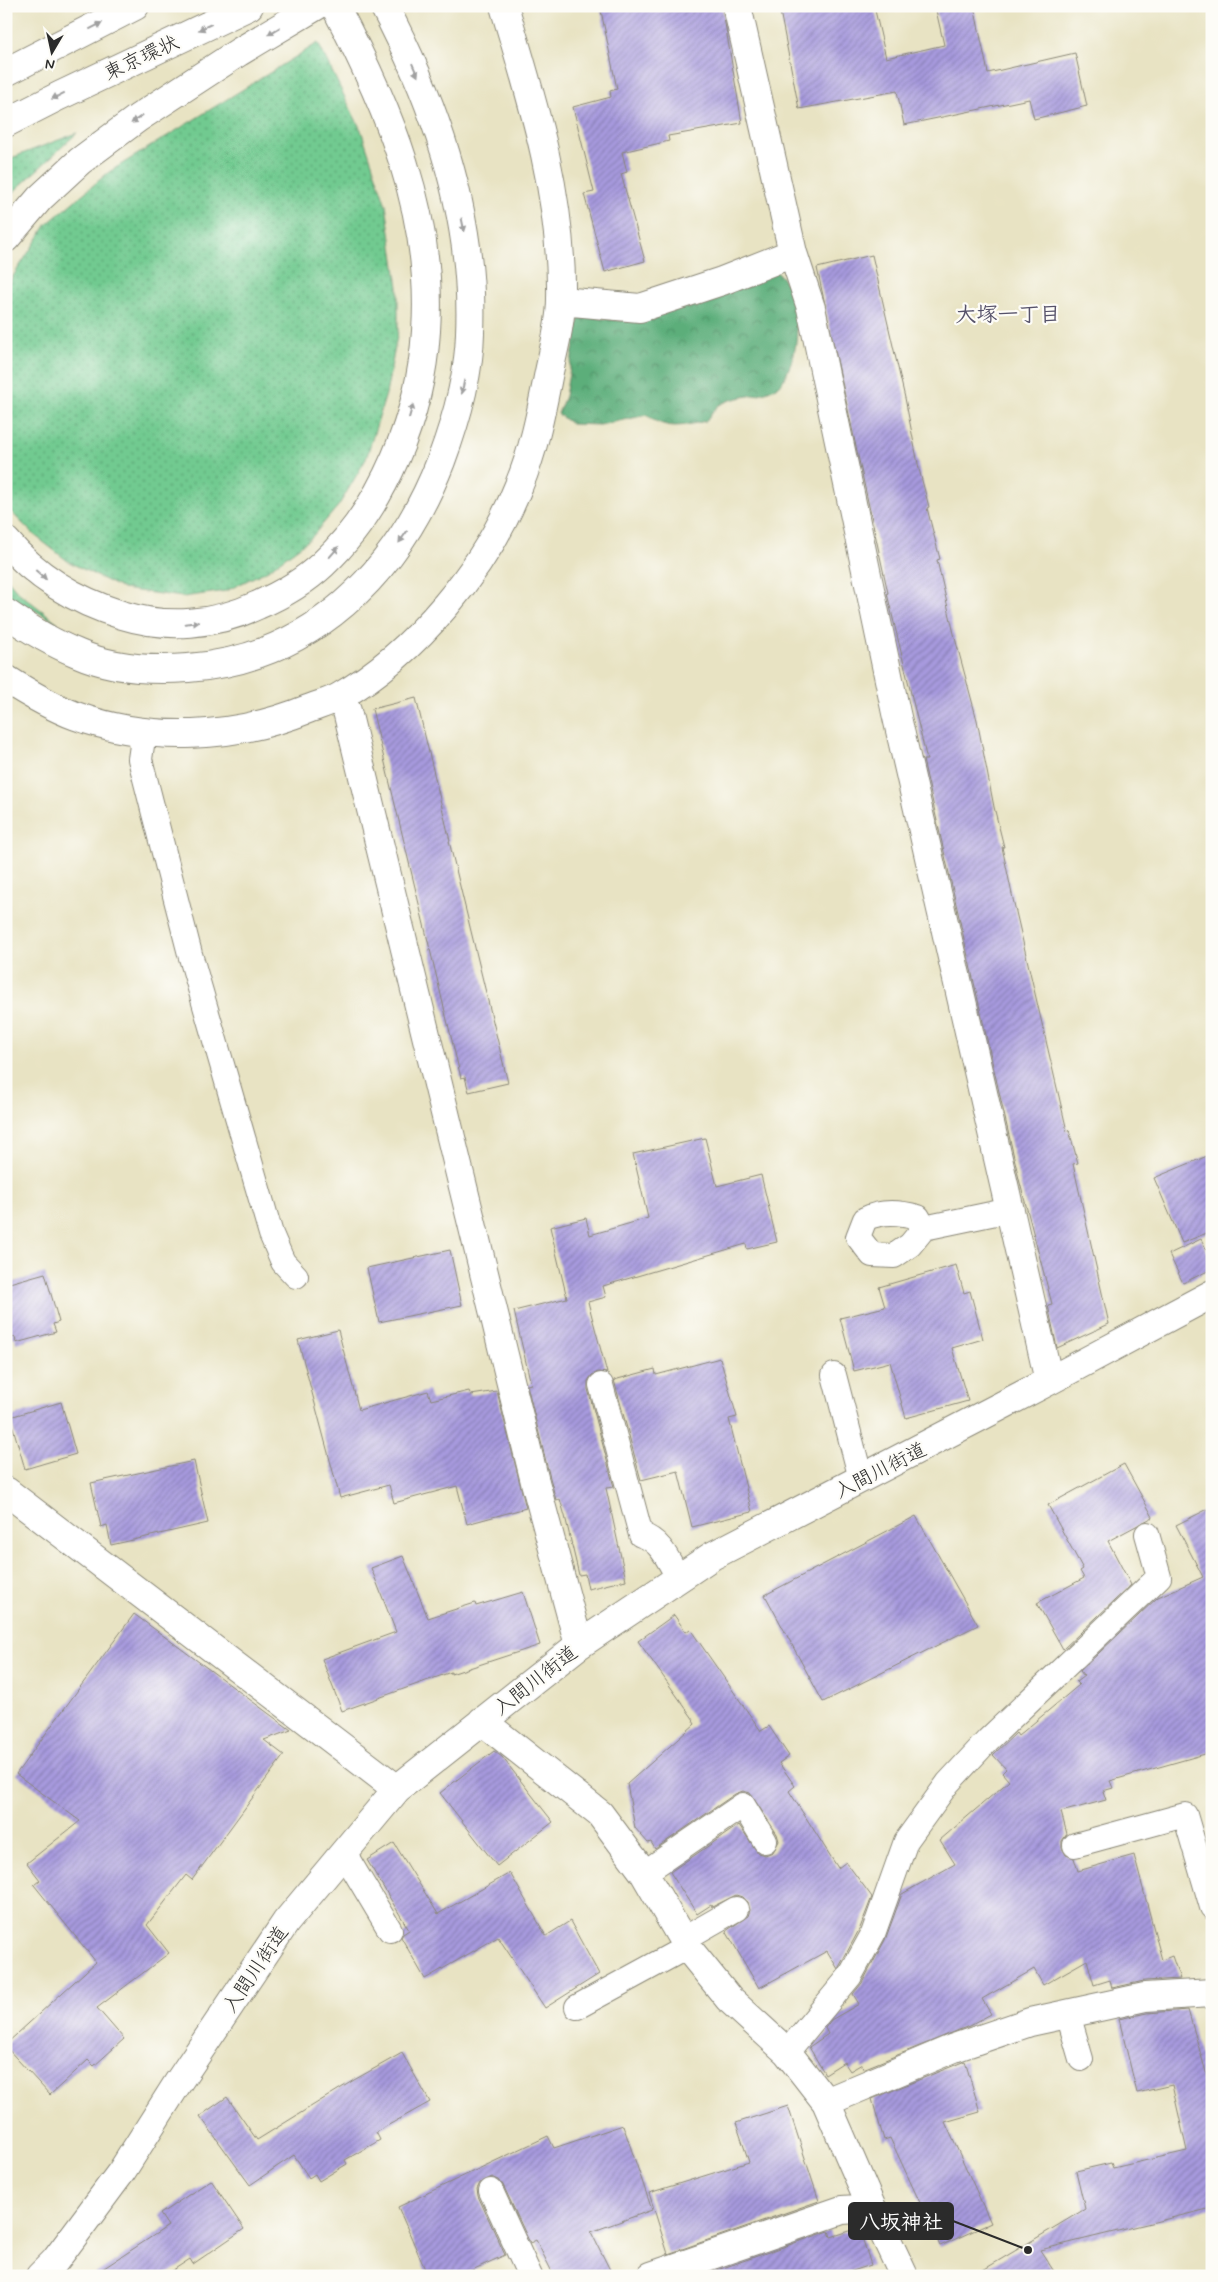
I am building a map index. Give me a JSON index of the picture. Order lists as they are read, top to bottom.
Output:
{
  "streets": {
    "main road": ["東京環状", "入間川街道"]
  },
  "districts": ["大塚一丁目"],
  "places": ["八坂神社"],
  "north": "bottom"
}
